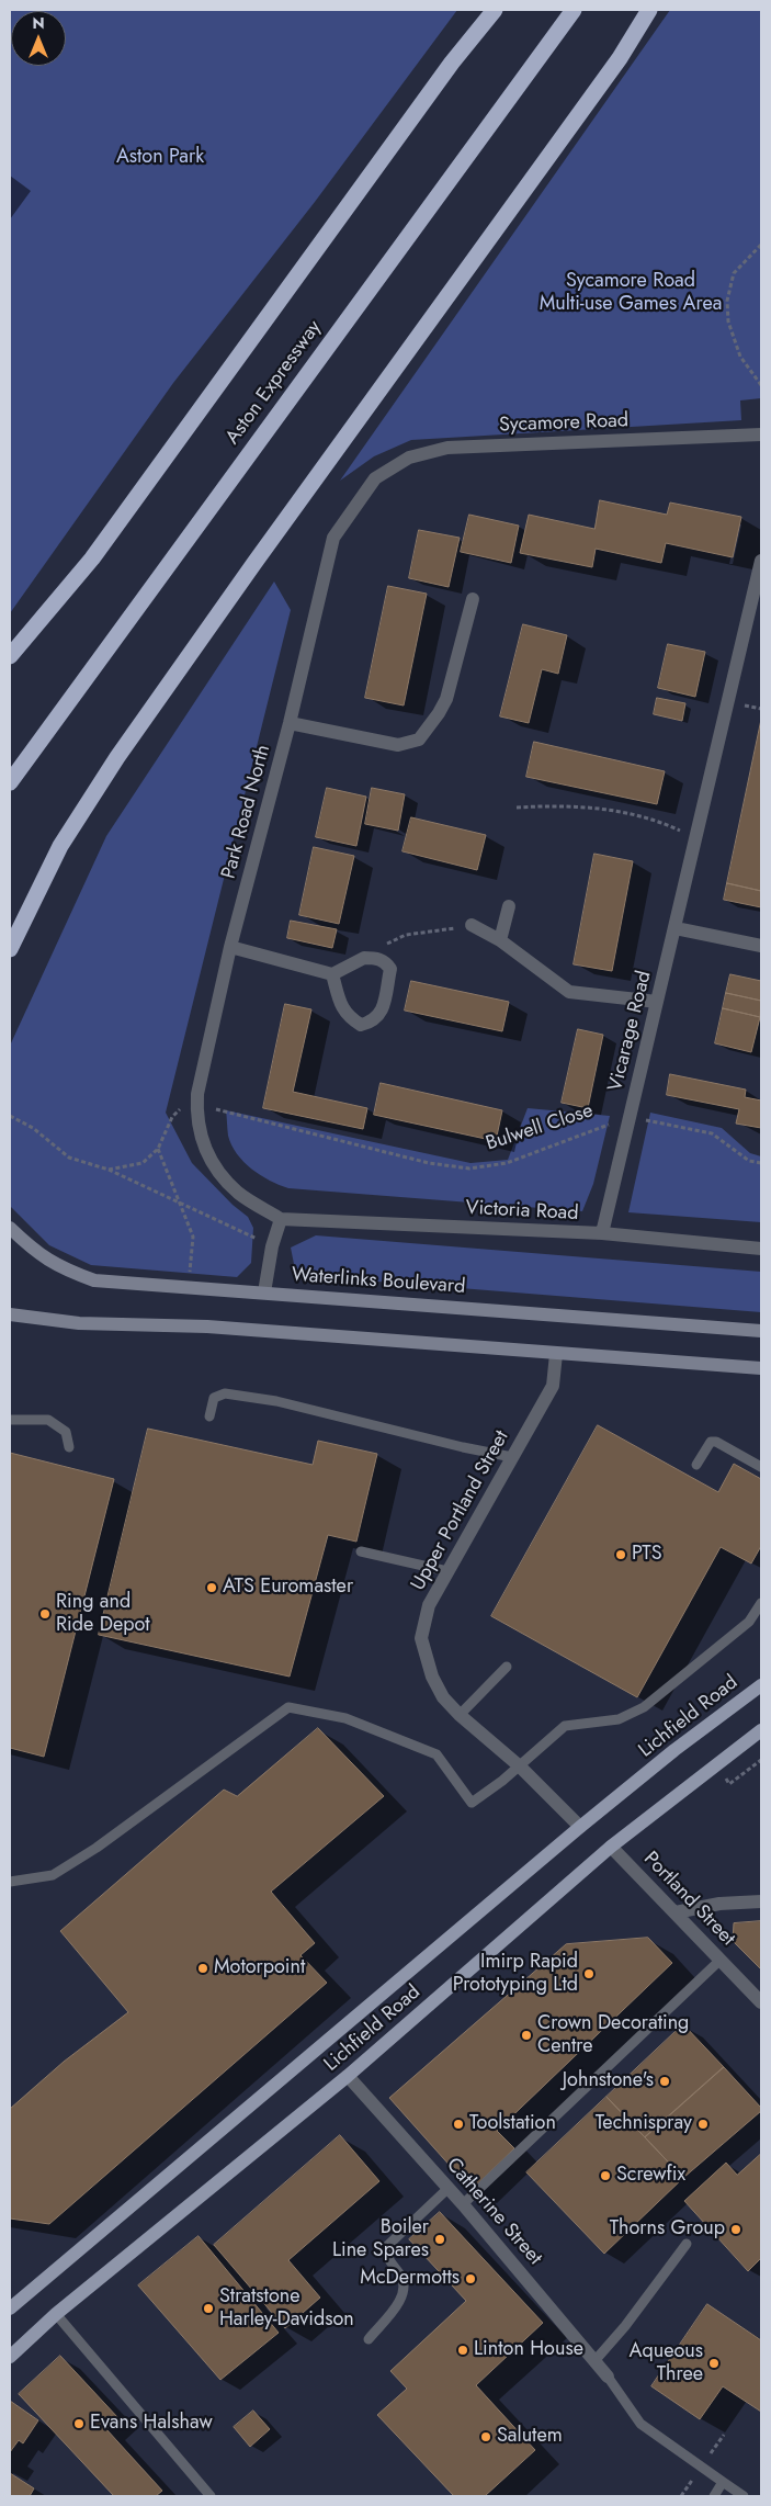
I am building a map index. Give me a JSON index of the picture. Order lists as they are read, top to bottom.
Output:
{
  "streets": {
    "highway": ["Aston Expressway"],
    "main road": ["Waterlinks Boulevard", "Lichfield Road"],
    "street": [
      "Sycamore Road",
      "Park Road North",
      "Vicarage Road",
      "Victoria Road",
      "Upper Portland Street",
      "Portland Street",
      "Catherine Street"
    ],
    "path": ["Bulwell Close"]
  },
  "crossings": [
    ["Sycamore Road", "Park Road North"],
    ["Park Road North", "Bulwell Close"],
    ["Park Road North", "Victoria Road"],
    ["Vicarage Road", "Bulwell Close"],
    ["Vicarage Road", "Victoria Road"],
    ["Upper Portland Street", "Lichfield Road"],
    ["Lichfield Road", "Portland Street"],
    ["Lichfield Road", "Catherine Street"]
  ],
  "parks": ["Aston Park", "Sycamore Road Multi-use Games Area"],
  "places": [
    "PTS",
    "ATS Euromaster",
    "Ring and Ride Depot",
    "Motorpoint",
    "Imirp Rapid Prototyping Ltd",
    "Crown Decorating Centre",
    "Johnstone's",
    "Toolstation",
    "Technispray",
    "Screwfix",
    "Thorns Group",
    "Boiler Line Spares",
    "McDermotts",
    "Stratstone Harley-Davidson",
    "Linton House",
    "Aqueous Three",
    "Evans Halshaw",
    "Salutem"
  ],
  "north": "top"
}
